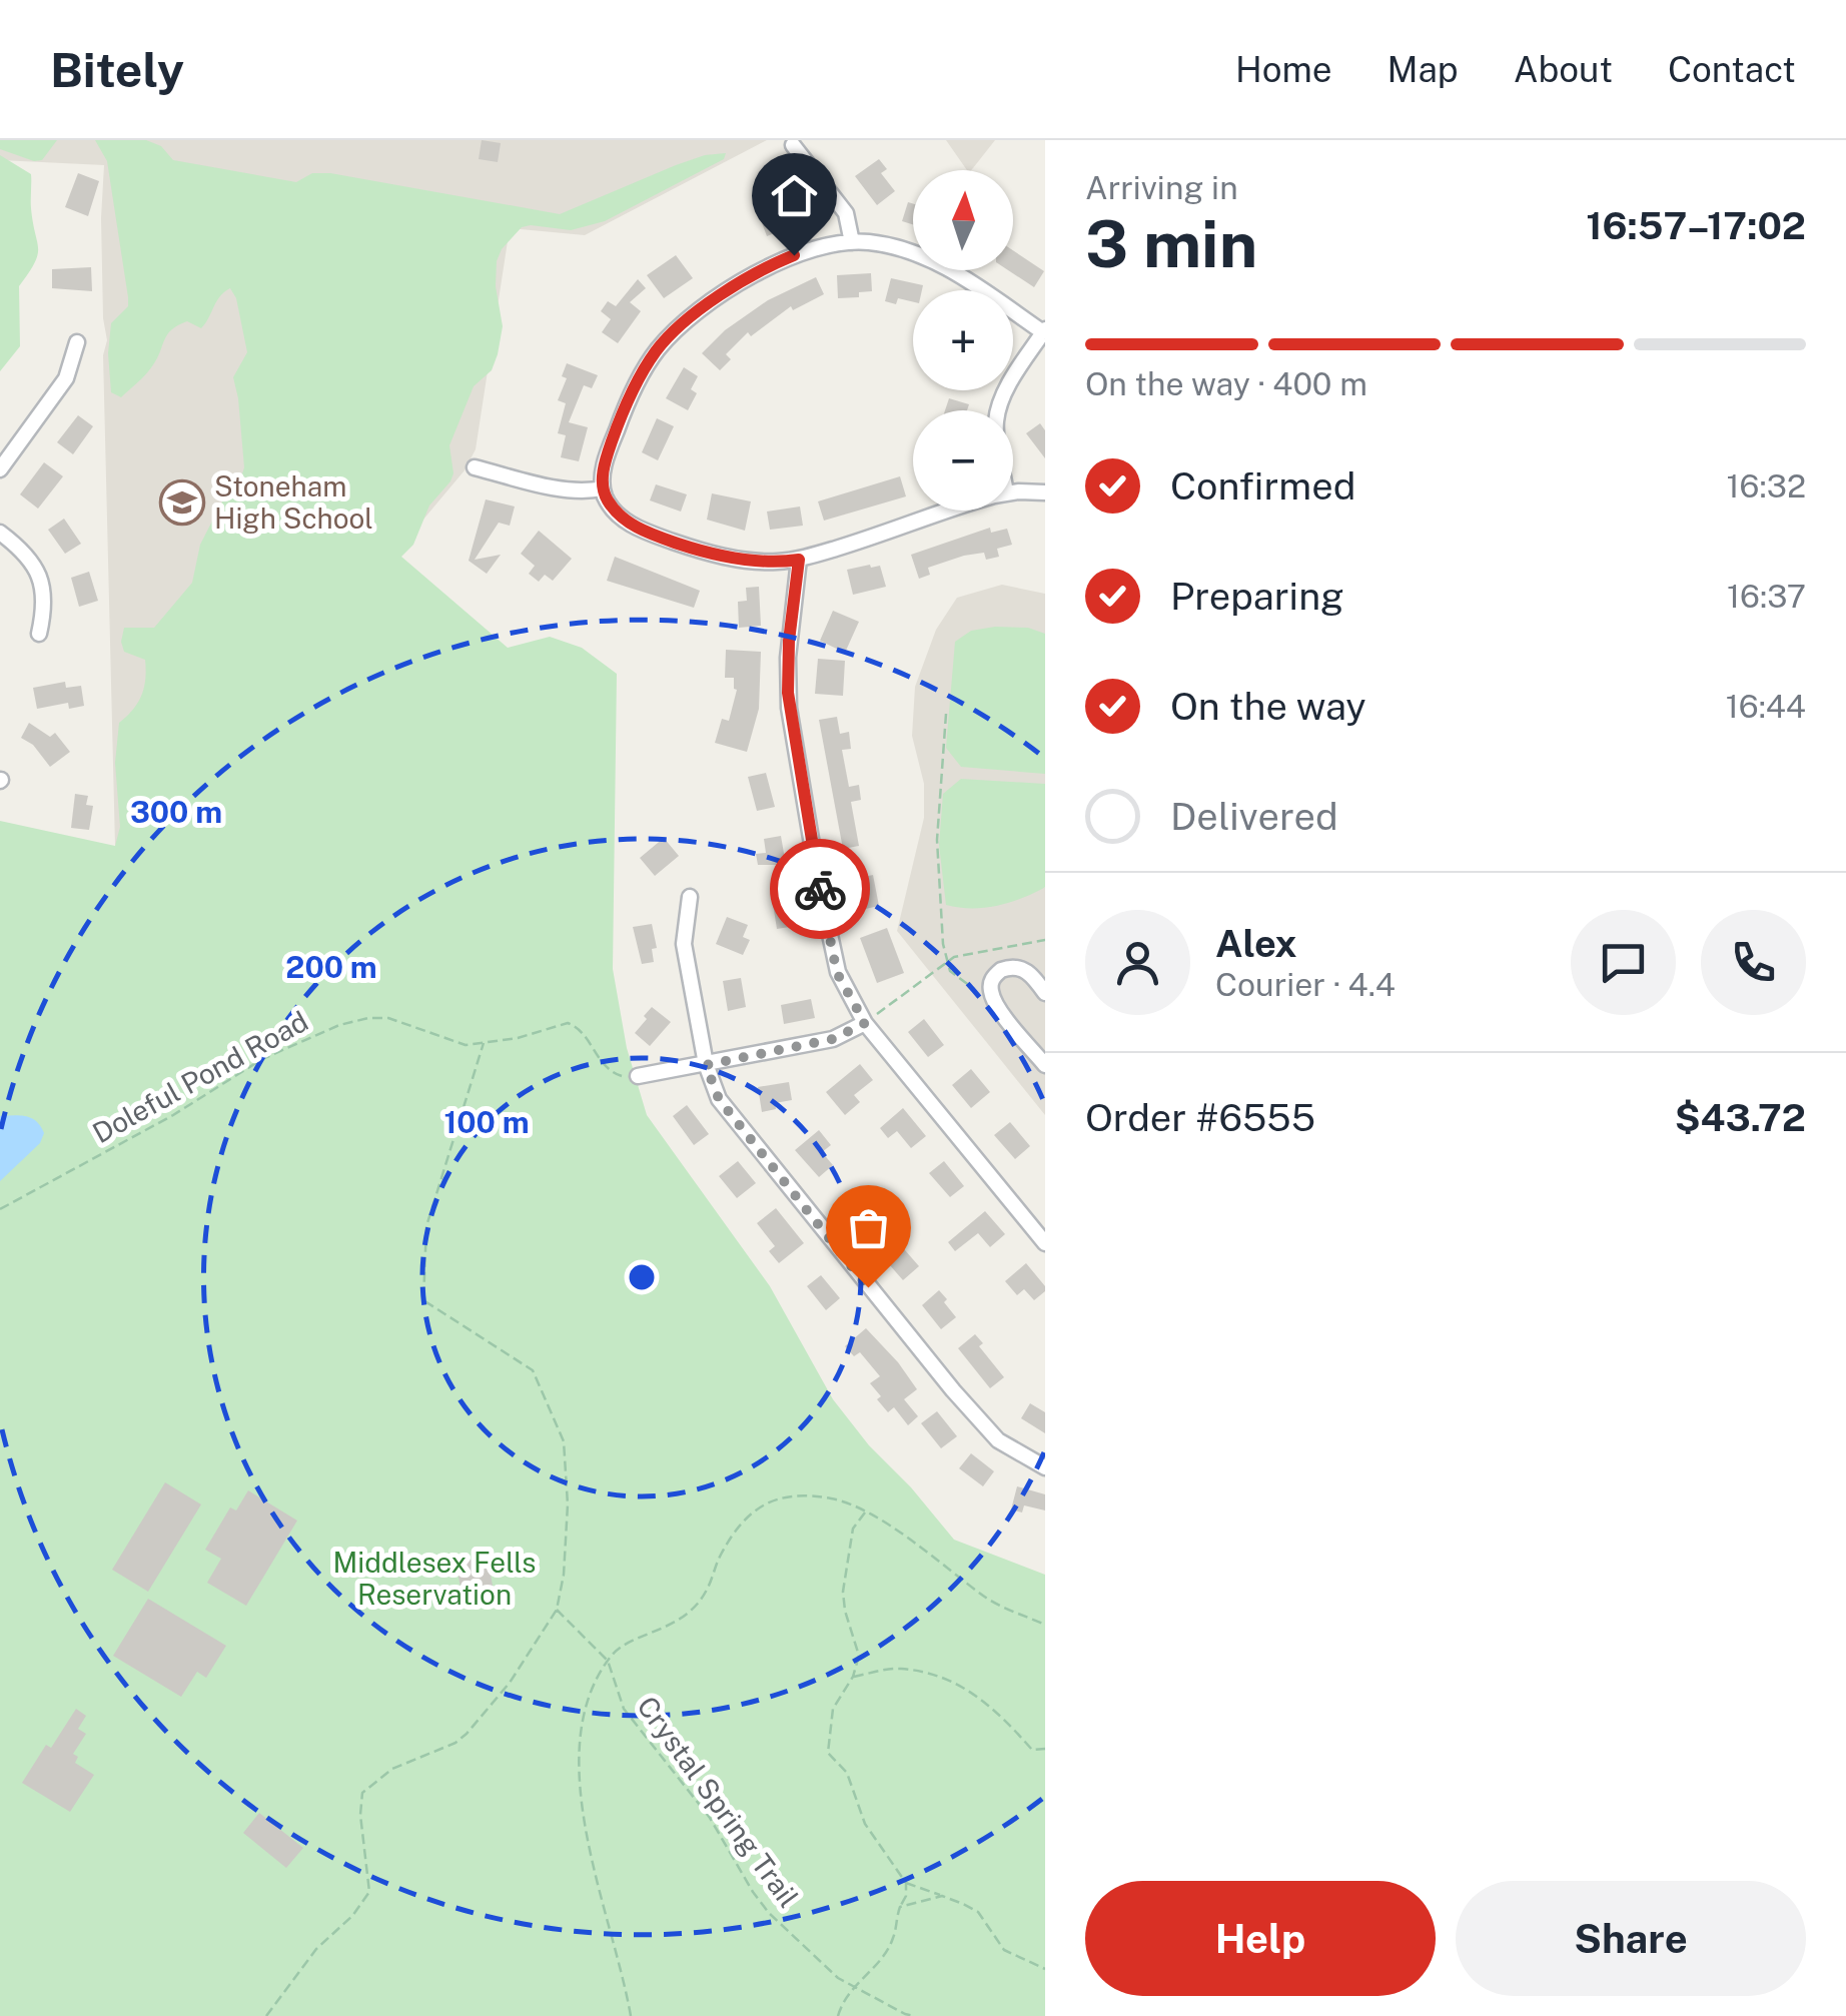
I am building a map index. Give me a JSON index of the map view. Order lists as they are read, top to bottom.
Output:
{
  "streets": {
    "path": ["Doleful Pond Road", "Crystal Spring Trail"]
  },
  "parks": ["Middlesex Fells Reservation"],
  "places": {
    "school or university": ["Stoneham High School"]
  },
  "north": "top",
  "page": {
    "header": "Bitely",
    "nav": [
      "Home",
      "Map",
      "About",
      "Contact"
    ],
    "heading": ["3 min", "Arriving in", "16:57–17:02"],
    "panel": [
      "Alex",
      "Courier · 4.4",
      "Order #6555",
      "$43.72"
    ],
    "map_buttons": ["+", "−"],
    "bar": "On the way · 400 m",
    "list": [
      ["Confirmed", "16:32"],
      ["Preparing", "16:37"],
      ["On the way", "16:44"],
      "Delivered"
    ],
    "buttons": ["Help", "Share"]
  },
  "rings": ["300 m", "200 m", "100 m"]
}
